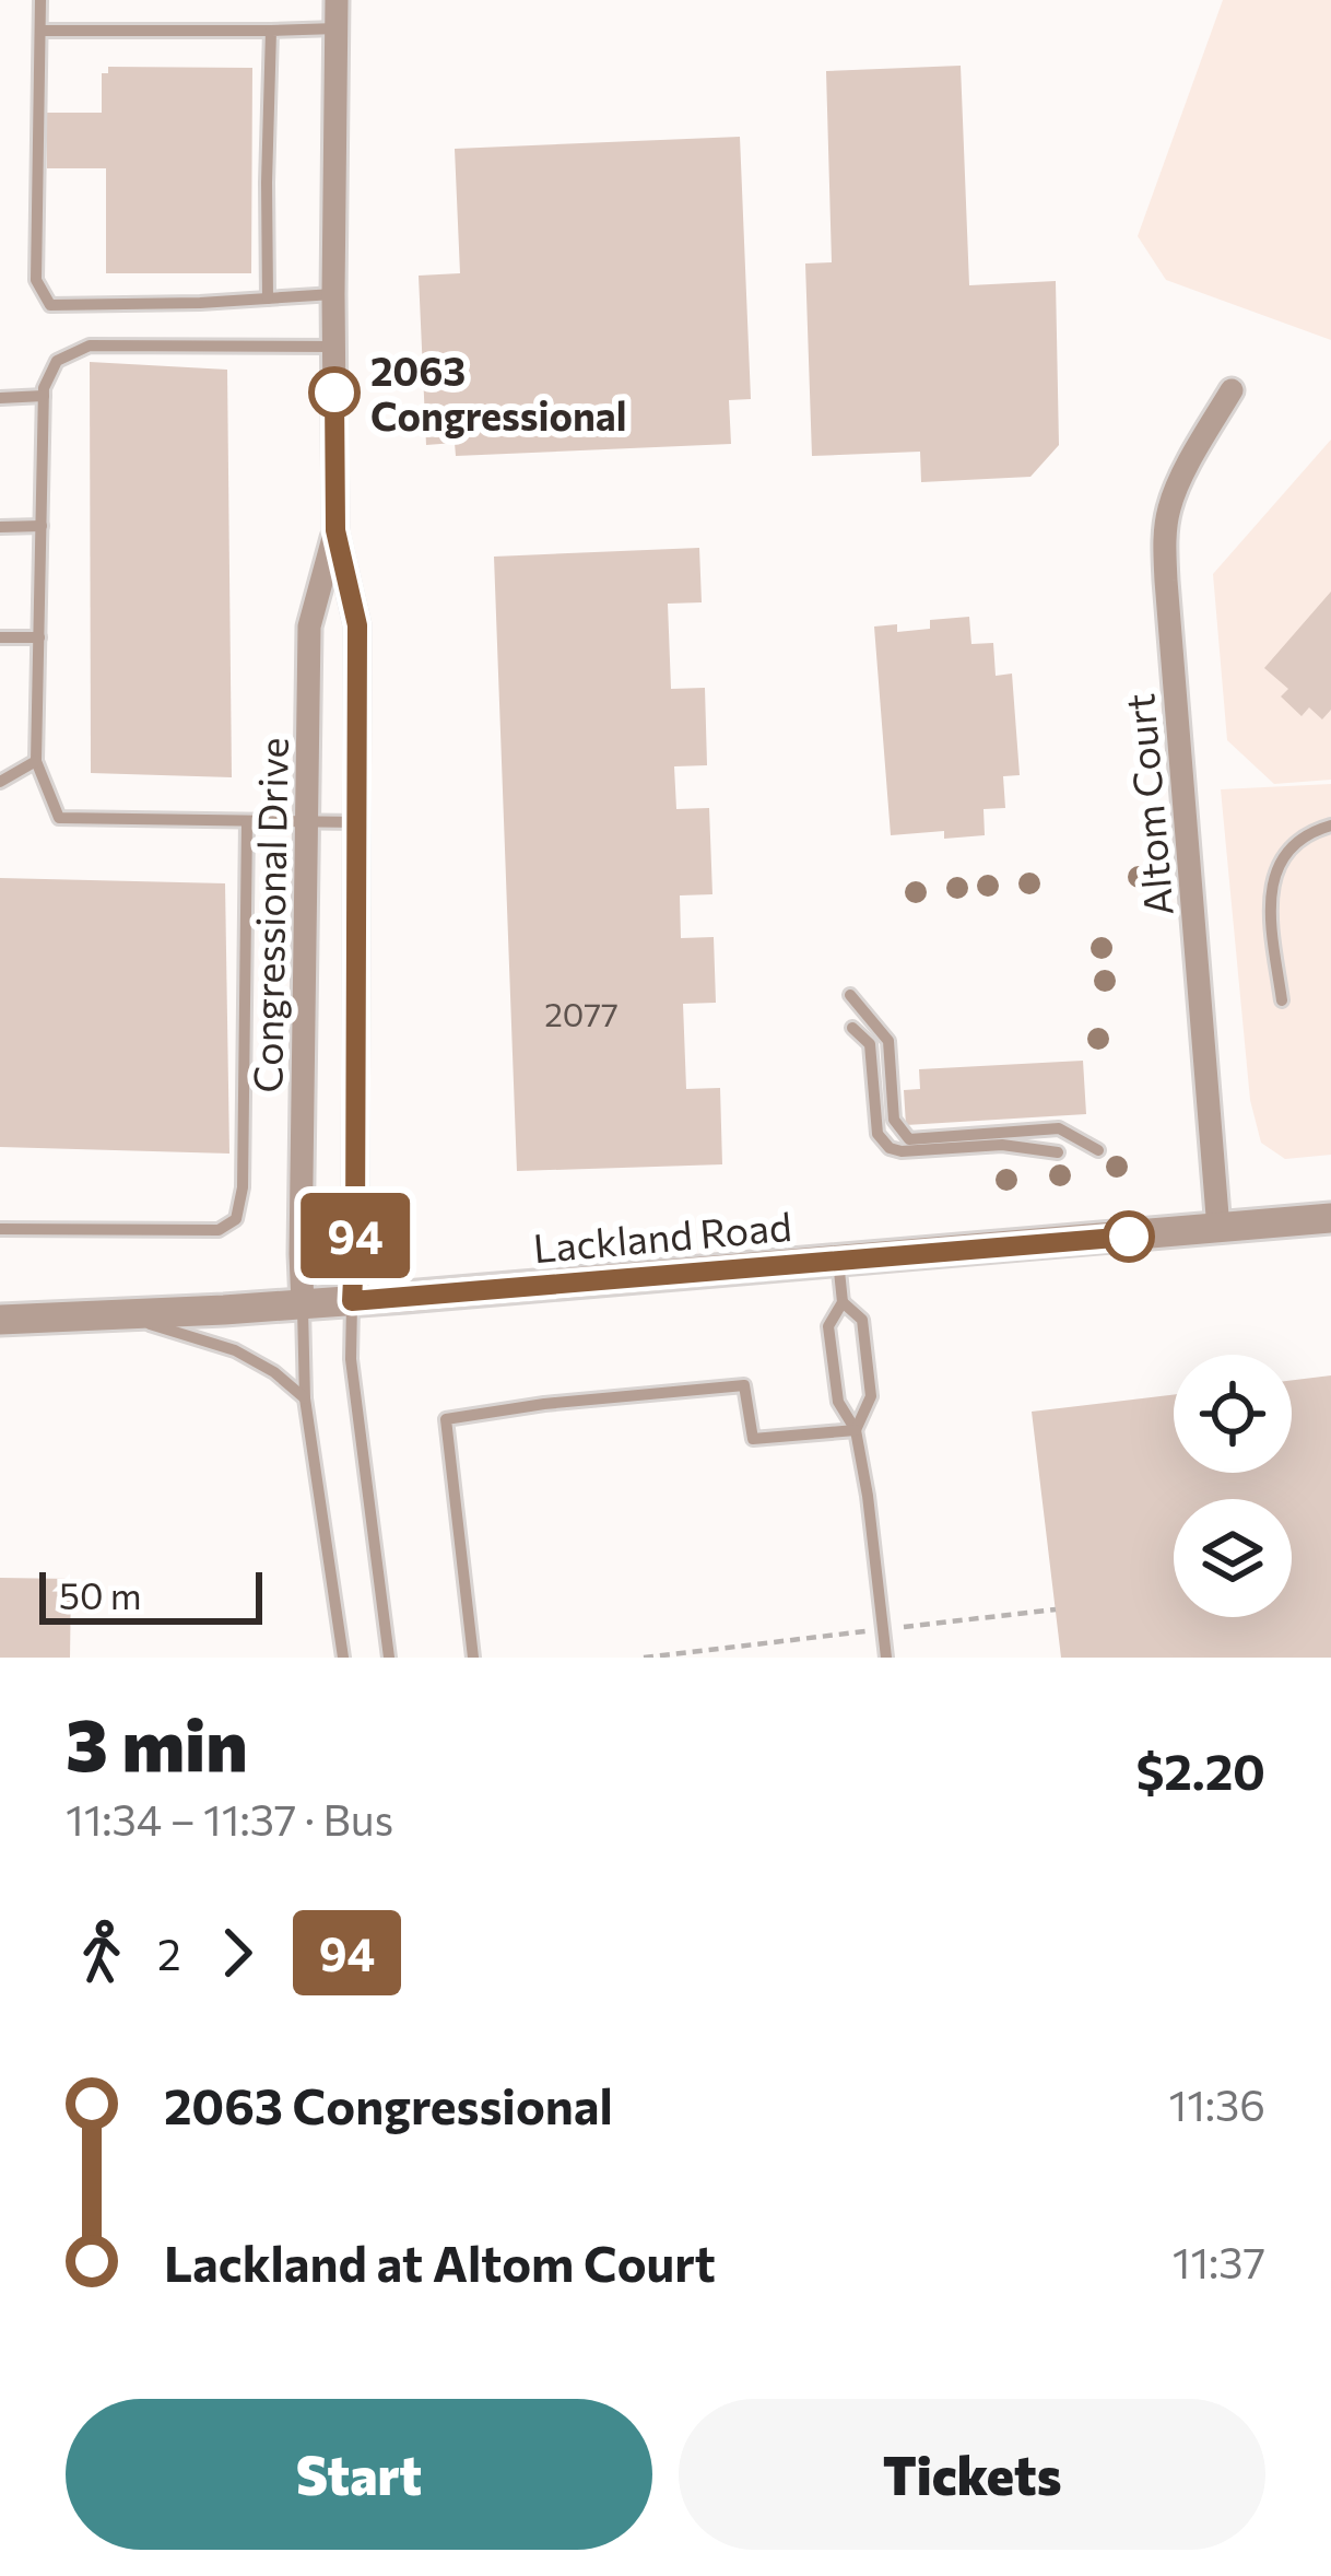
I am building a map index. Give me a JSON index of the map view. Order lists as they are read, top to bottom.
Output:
{
  "streets": {
    "street": ["Altom Court", "Congressional Drive", "Lackland Road"]
  },
  "crossings": [
    ["Altom Court", "Lackland Road"],
    ["Congressional Drive", "Lackland Road"]
  ],
  "places": ["2063 Congressional"],
  "lines": ["bus line 94"],
  "house_numbers": ["2077"],
  "scale_bar": "50 m",
  "page": {
    "on_map": "94",
    "scale": "50 m",
    "heading": ["3 min", "11:34 – 11:37 · Bus", "$2.20"],
    "legs": ["2", "94"],
    "list": [
      {
        "name": "2063 Congressional",
        "value": "11:36"
      },
      {
        "name": "Lackland at Altom Court",
        "value": "11:37"
      }
    ],
    "buttons": ["Start", "Tickets"]
  }
}
